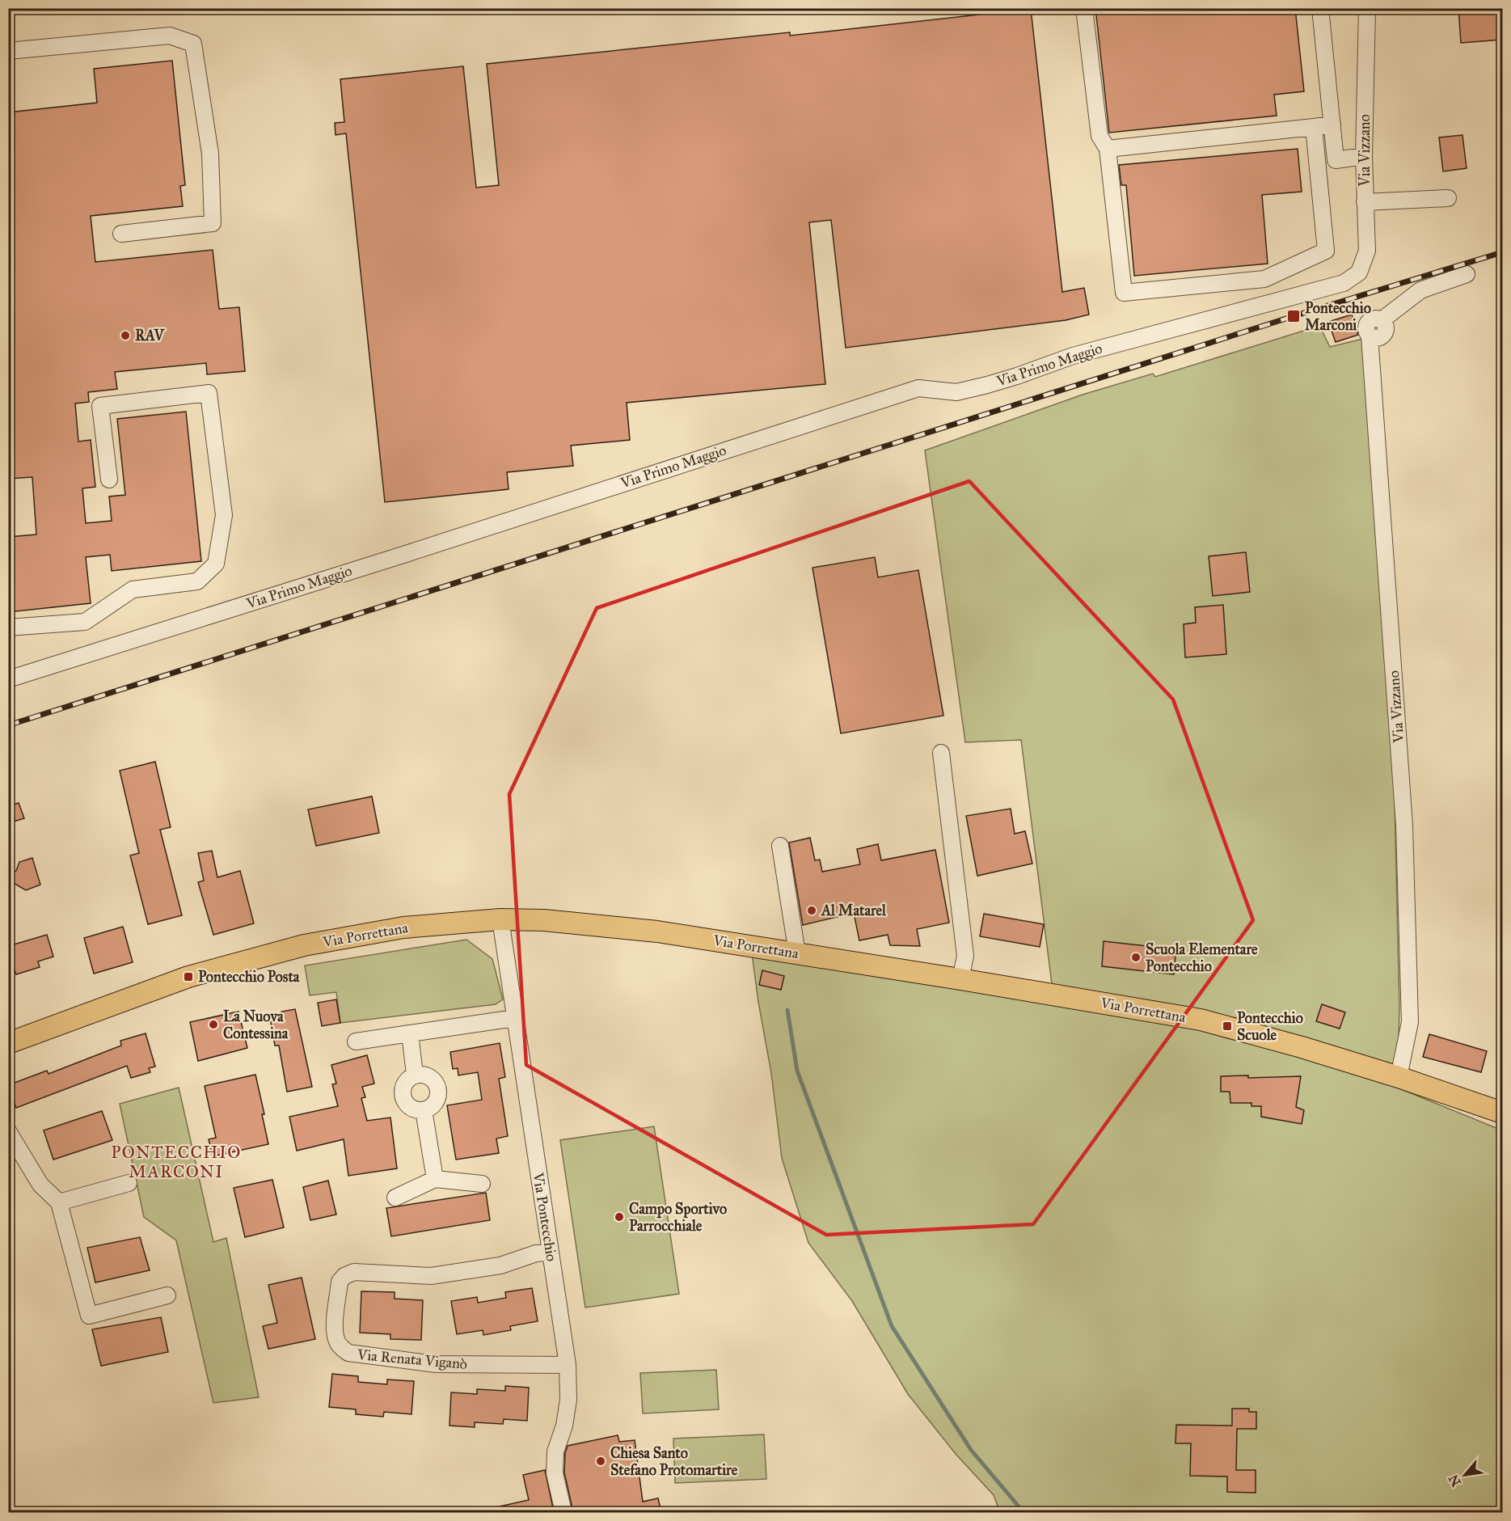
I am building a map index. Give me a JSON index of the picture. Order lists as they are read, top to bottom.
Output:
{
  "streets": {
    "main road": ["Via Porrettana"],
    "street": [
      "Via Vizzano",
      "Via Primo Maggio",
      "Via Pontecchio",
      "Via Renata Viganò"
    ]
  },
  "crossings": [
    ["Via Vizzano", "Via Primo Maggio"],
    ["Via Vizzano", "Via Porrettana"],
    ["Via Porrettana", "Via Pontecchio"],
    ["Via Pontecchio", "Via Renata Viganò"]
  ],
  "districts": ["PONTECCHIO MARCONI"],
  "places": {
    "transit": ["Pontecchio Marconi", "Pontecchio Posta", "Pontecchio Scuole"],
    "other": [
      "RAV",
      "Al Matarel",
      "Scuola Elementare Pontecchio",
      "La Nuova Contessina",
      "Campo Sportivo Parrocchiale",
      "Chiesa Santo Stefano Protomartire"
    ]
  },
  "north": "bottom left"
}
